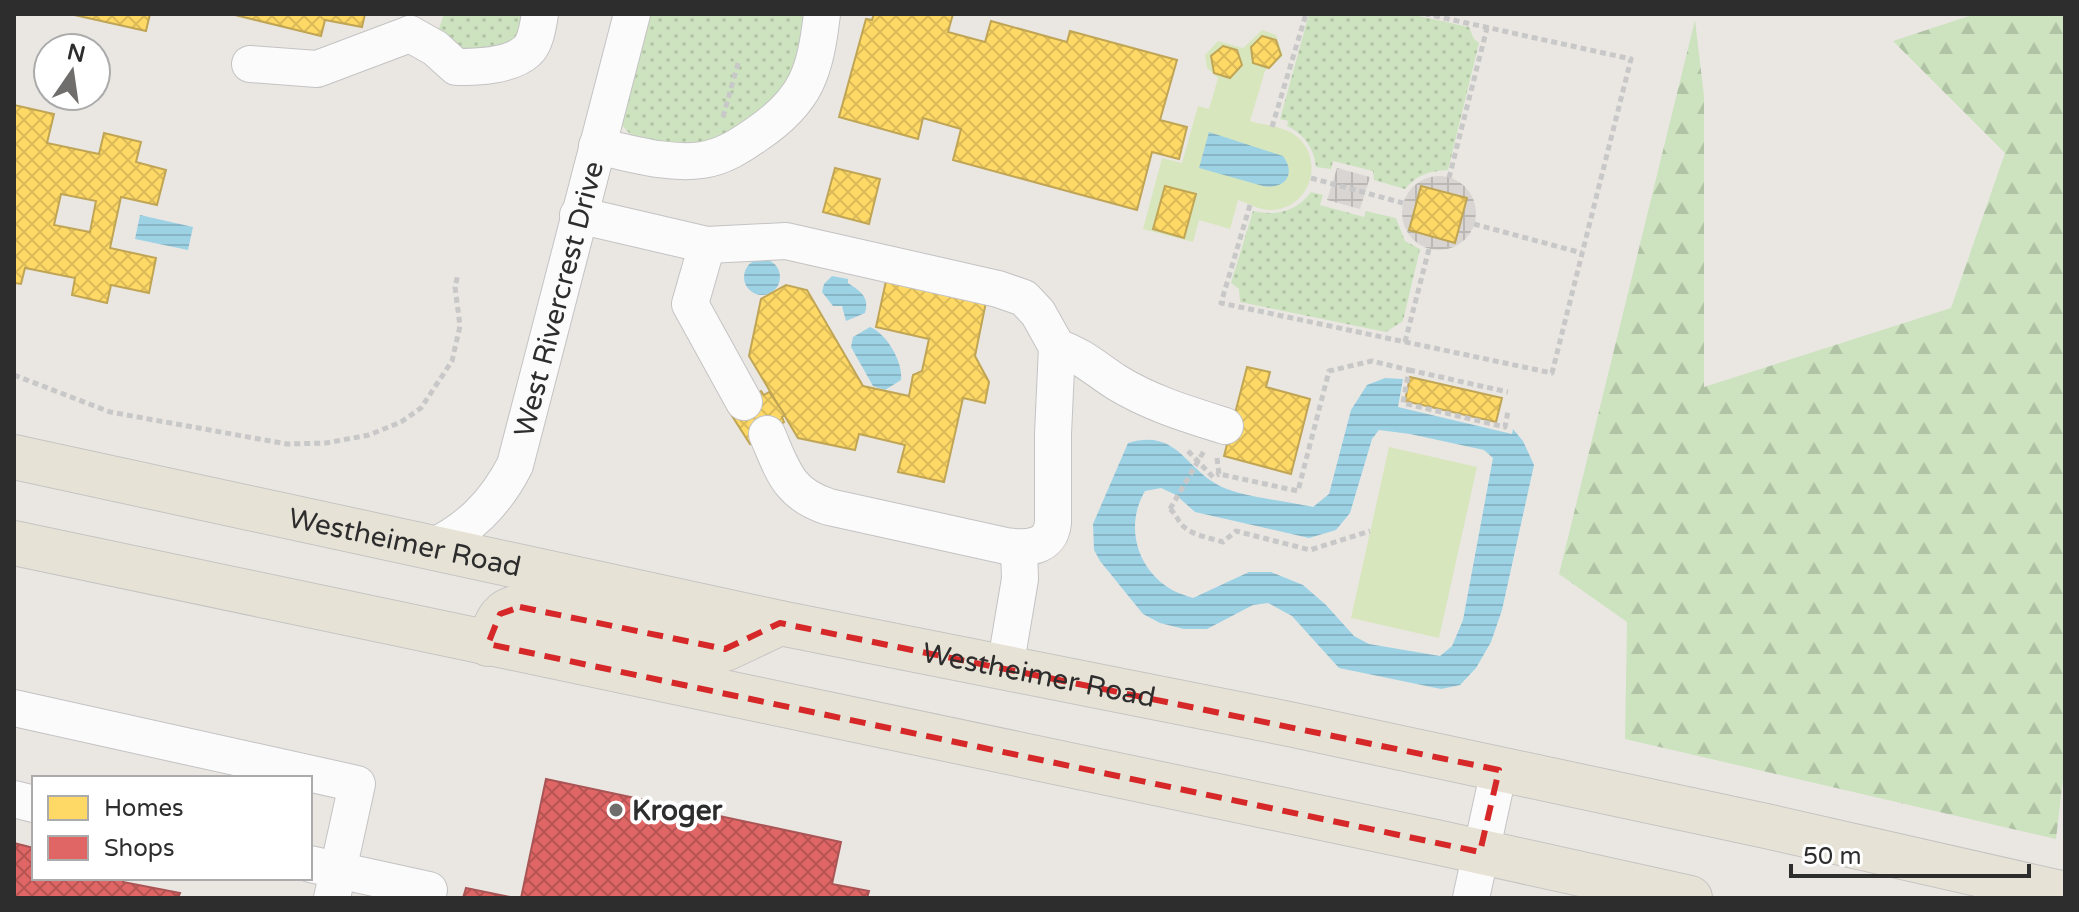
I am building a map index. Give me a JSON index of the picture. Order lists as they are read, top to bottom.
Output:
{
  "streets": {
    "main road": ["Westheimer Road"],
    "street": ["West Rivercrest Drive"]
  },
  "crossings": [
    ["West Rivercrest Drive", "Westheimer Road"]
  ],
  "places": ["Kroger"],
  "legend": ["Homes", "Shops"],
  "scale_bar": "50 m",
  "north": "top"
}
